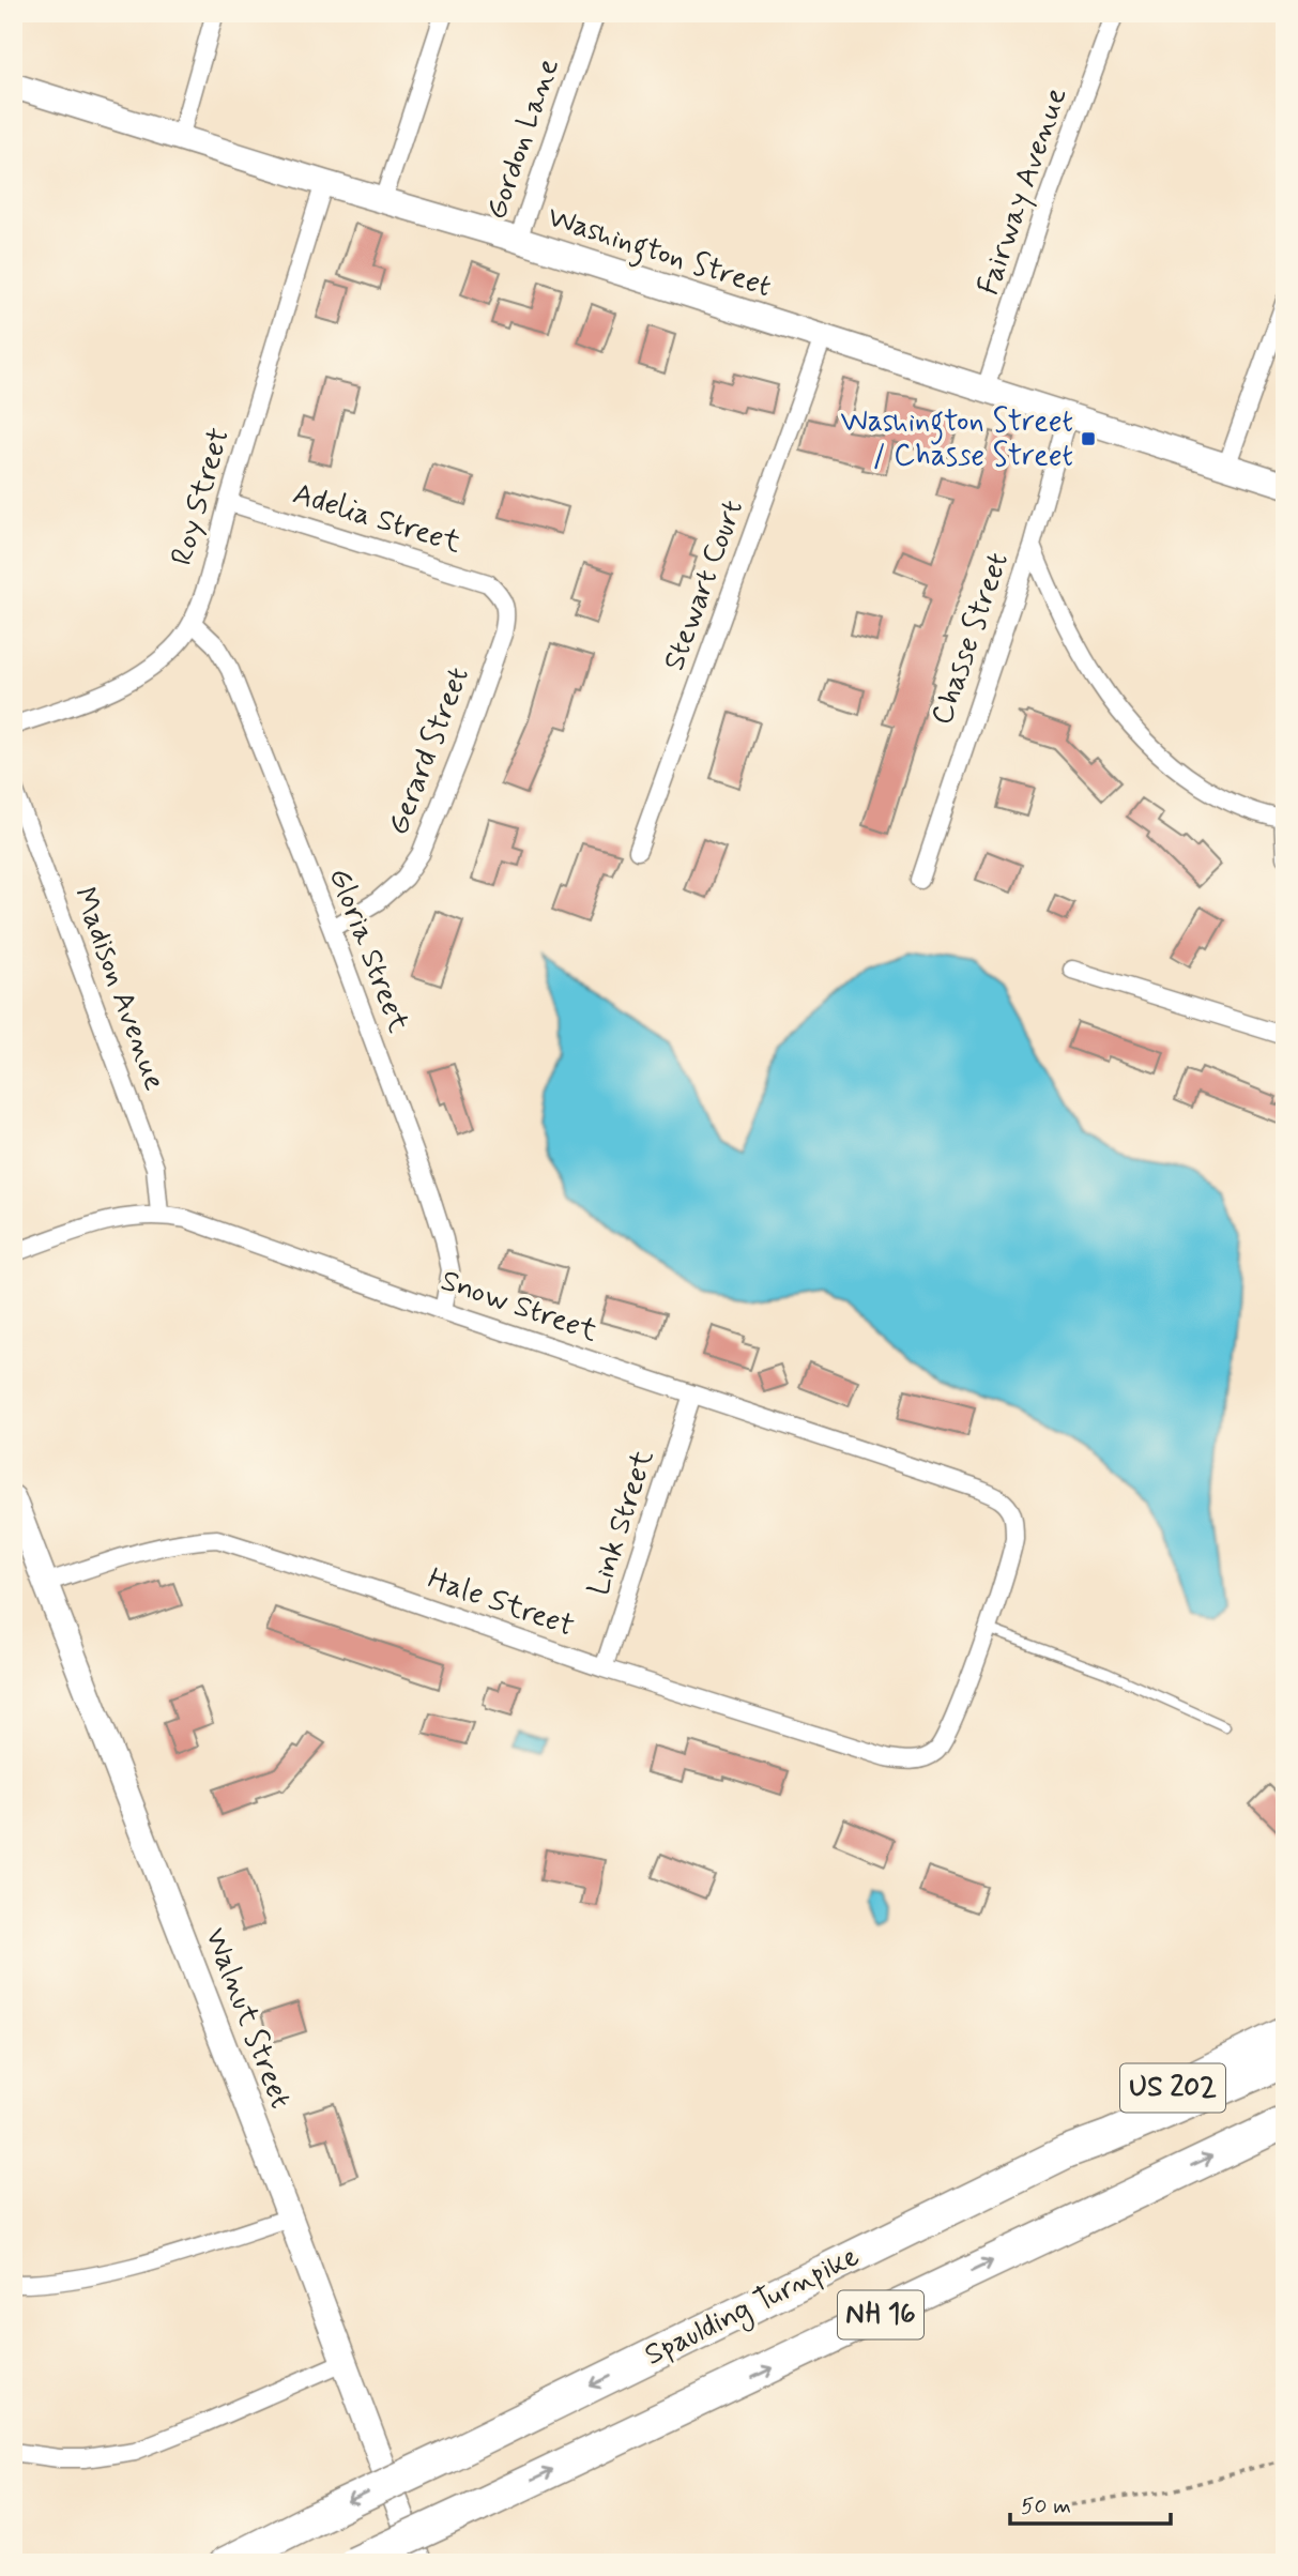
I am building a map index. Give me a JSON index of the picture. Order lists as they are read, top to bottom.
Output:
{
  "streets": {
    "highway": ["US 202", "Spaulding Turnpike", "NH 16"],
    "main road": ["Washington Street", "Walnut Street"],
    "street": [
      "Gordon Lane",
      "Fairway Avenue",
      "Roy Street",
      "Adelia Street",
      "Stewart Court",
      "Chasse Street",
      "Gerard Street",
      "Gloria Street",
      "Madison Avenue",
      "Snow Street",
      "Link Street",
      "Hale Street"
    ]
  },
  "crossings": [
    ["Gordon Lane", "Washington Street"],
    ["Fairway Avenue", "Washington Street"],
    ["Washington Street", "Roy Street"],
    ["Washington Street", "Stewart Court"],
    ["Washington Street", "Chasse Street"],
    ["Roy Street", "Adelia Street"],
    ["Roy Street", "Gloria Street"],
    ["Adelia Street", "Gerard Street"],
    ["Gerard Street", "Gloria Street"],
    ["Gloria Street", "Snow Street"],
    ["Madison Avenue", "Snow Street"],
    ["Snow Street", "Link Street"],
    ["Snow Street", "Hale Street"],
    ["Link Street", "Hale Street"],
    ["Hale Street", "Walnut Street"],
    ["US 202", "Spaulding Turnpike"]
  ],
  "places": {
    "transit": ["Washington Street / Chasse Street"]
  },
  "scale_bar": "50 m"
}
